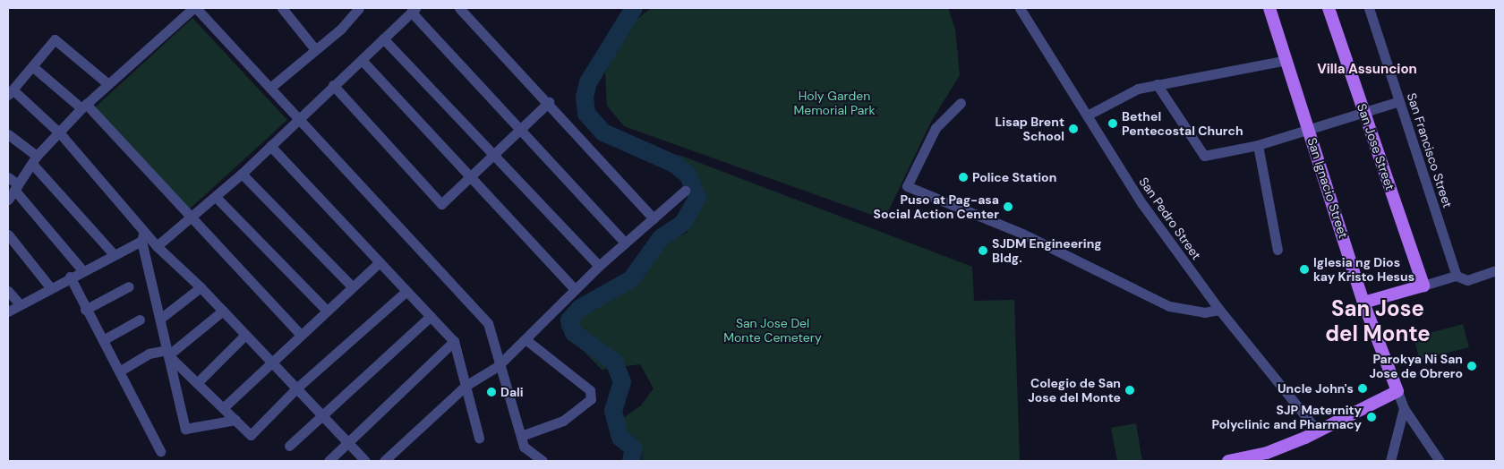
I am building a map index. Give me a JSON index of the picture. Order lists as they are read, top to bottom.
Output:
{
  "streets": {
    "main road": ["San Jose Street", "San Ignacio Street"],
    "street": ["San Francisco Street", "San Pedro Street"]
  },
  "districts": ["Villa Assuncion", "San Jose del Monte"],
  "parks": ["Holy Garden Memorial Park", "San Jose Del Monte Cemetery"],
  "places": [
    "Bethel Pentecostal Church",
    "Lisap Brent School",
    "Police Station",
    "Puso at Pag-asa Social Action Center",
    "SJDM Engineering Bldg.",
    "Iglesia ng Dios kay Kristo Hesus",
    "Parokya Ni San Jose de Obrero",
    "Uncle John's",
    "Colegio de San Jose del Monte",
    "Dali",
    "SJP Maternity Polyclinic and Pharmacy"
  ]
}
